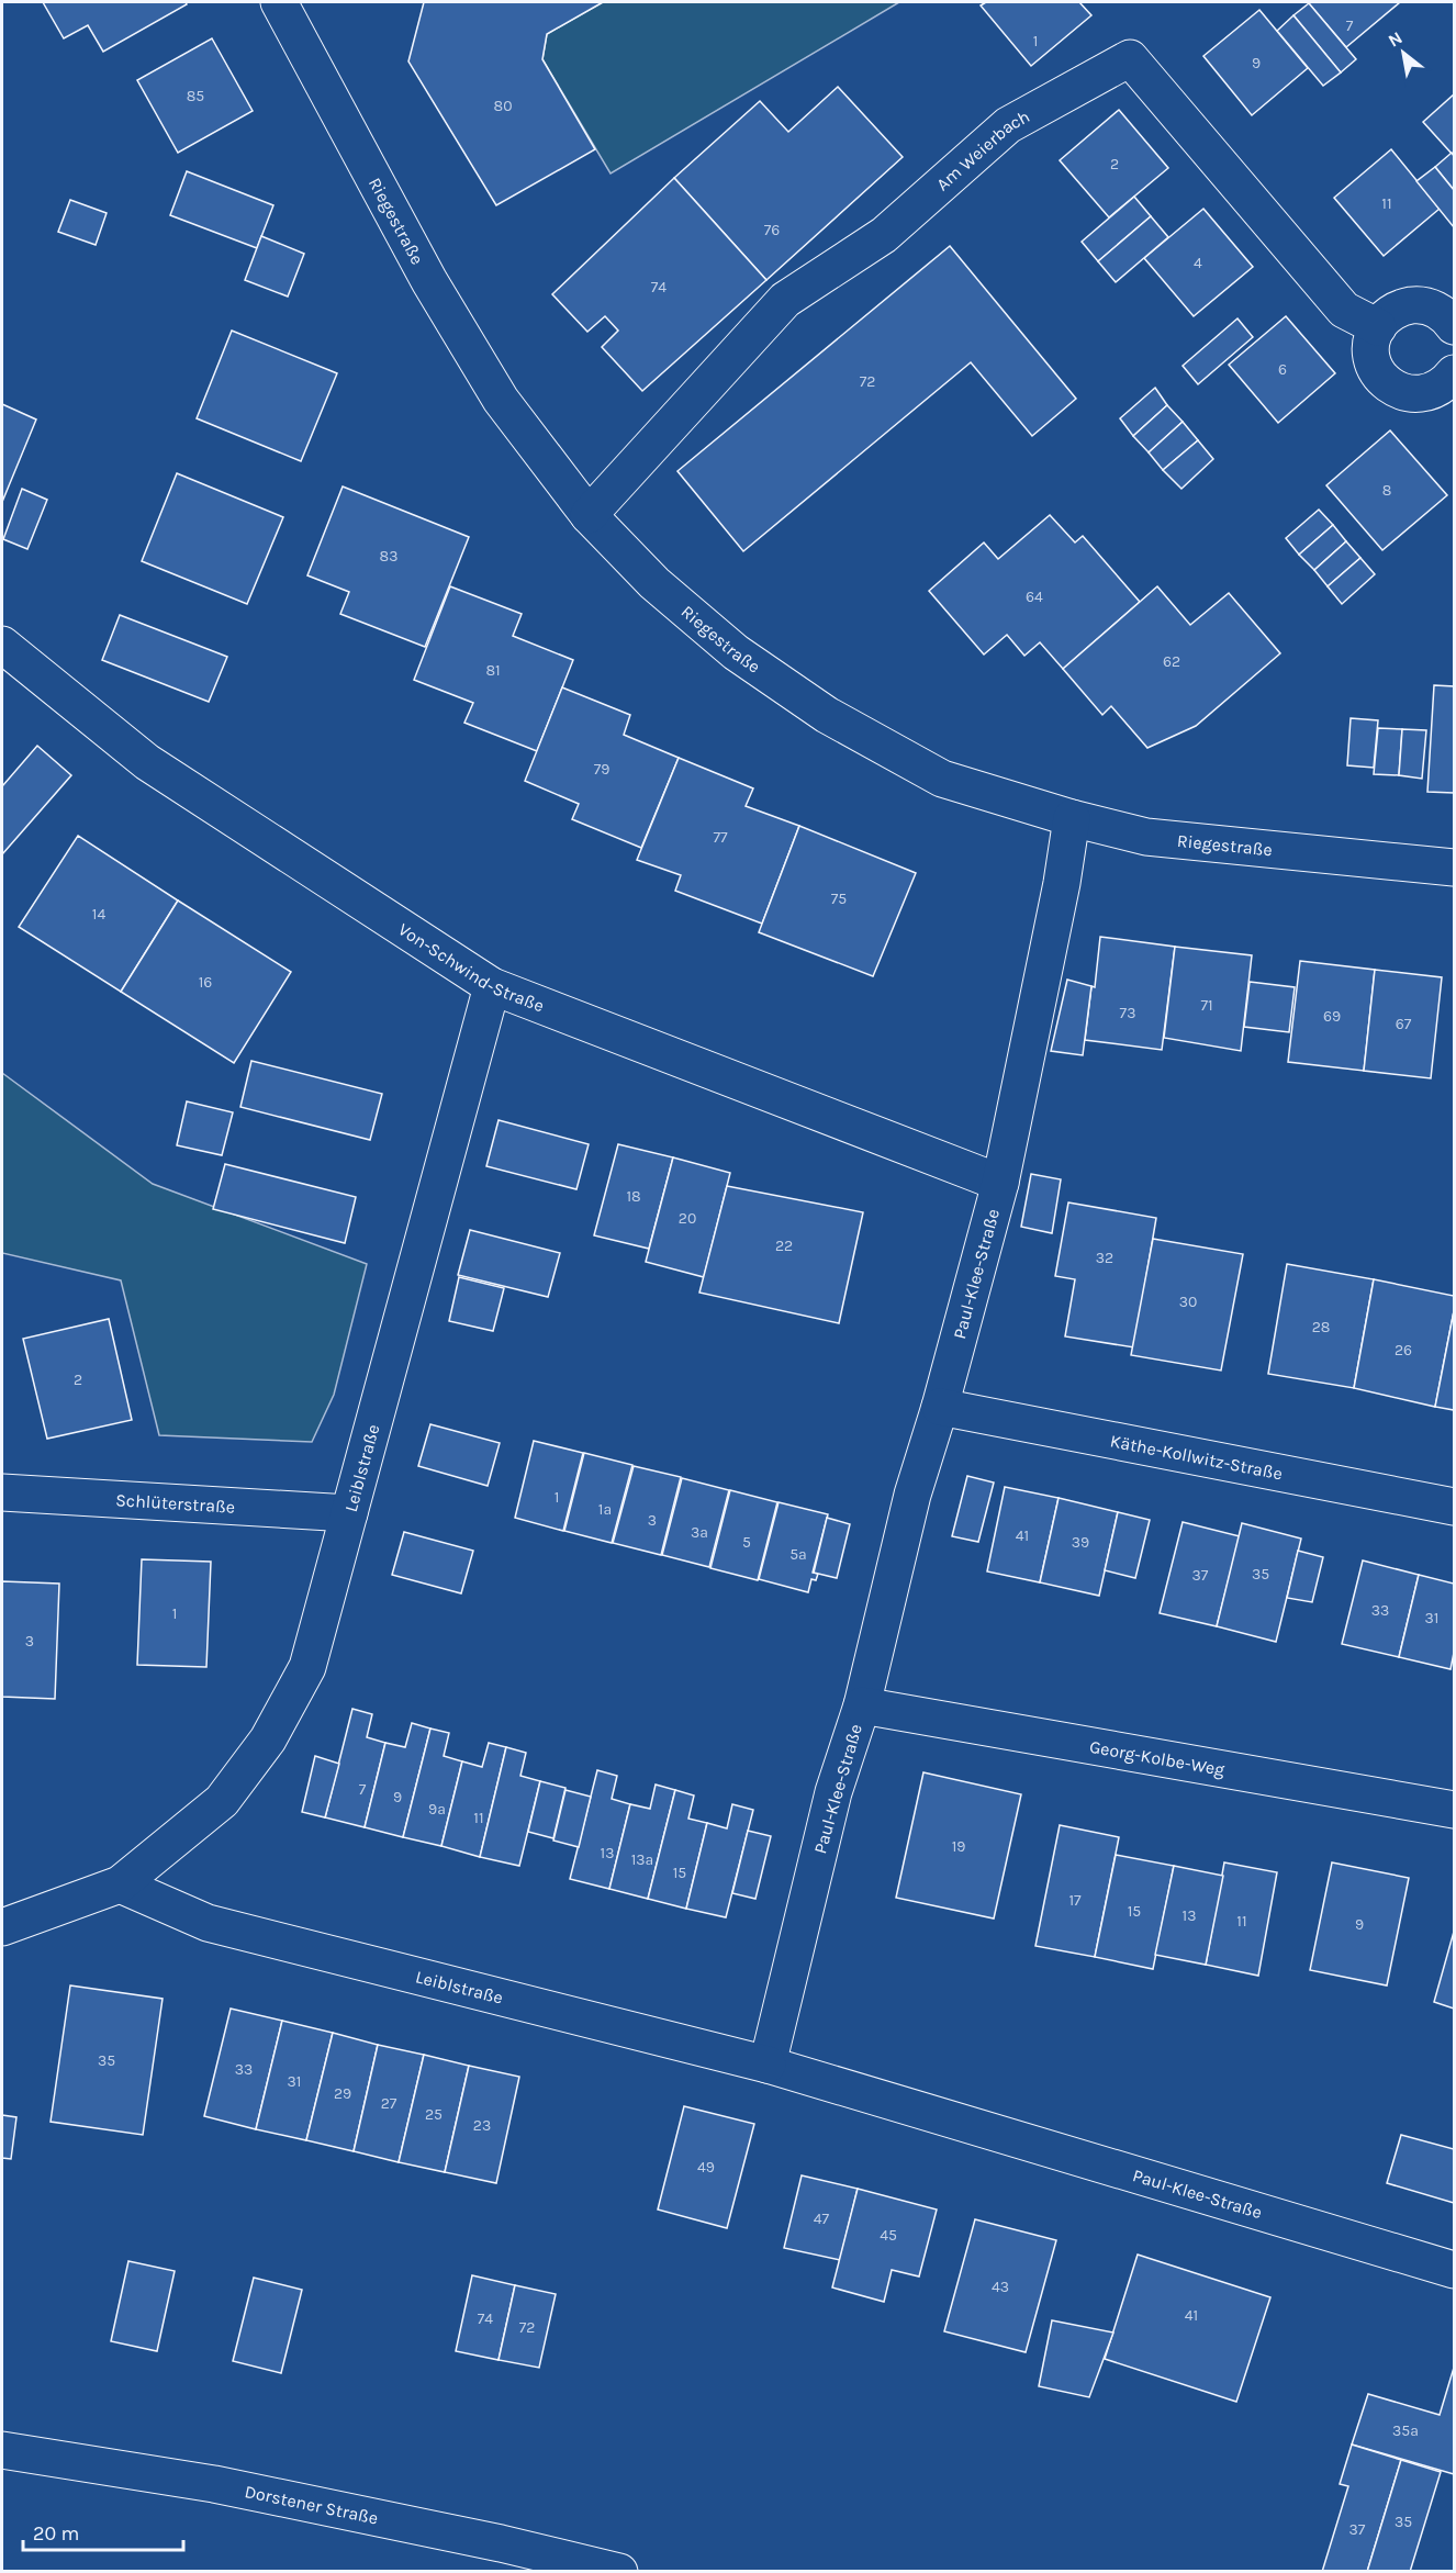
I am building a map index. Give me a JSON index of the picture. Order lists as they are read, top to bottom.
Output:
{
  "streets": {
    "street": [
      "Am Weierbach",
      "Riegestraße",
      "Von-Schwind-Straße",
      "Paul-Klee-Straße",
      "Käthe-Kollwitz-Straße",
      "Leiblstraße",
      "Schlüterstraße",
      "Georg-Kolbe-Weg",
      "Dorstener Straße"
    ]
  },
  "crossings": [
    ["Am Weierbach", "Riegestraße"],
    ["Riegestraße", "Paul-Klee-Straße"],
    ["Von-Schwind-Straße", "Paul-Klee-Straße"],
    ["Von-Schwind-Straße", "Leiblstraße"],
    ["Paul-Klee-Straße", "Käthe-Kollwitz-Straße"],
    ["Paul-Klee-Straße", "Leiblstraße"],
    ["Paul-Klee-Straße", "Georg-Kolbe-Weg"],
    ["Leiblstraße", "Schlüterstraße"]
  ],
  "house_numbers": [
    "7",
    "1",
    "9",
    "85",
    "80",
    "2",
    "11",
    "76",
    "4",
    "74",
    "6",
    "72",
    "8",
    "83",
    "64",
    "62",
    "81",
    "79",
    "77",
    "75",
    "14",
    "16",
    "71",
    "73",
    "69",
    "67",
    "18",
    "20",
    "22",
    "32",
    "30",
    "28",
    "26",
    "2",
    "1",
    "1a",
    "3",
    "3a",
    "41",
    "5",
    "39",
    "5a",
    "35",
    "37",
    "33",
    "1",
    "31",
    "3",
    "7",
    "9",
    "9a",
    "11",
    "19",
    "13",
    "13a",
    "15",
    "17",
    "15",
    "13",
    "11",
    "9",
    "35",
    "33",
    "31",
    "29",
    "27",
    "25",
    "23",
    "49",
    "47",
    "45",
    "43",
    "41",
    "74",
    "72",
    "35a",
    "35",
    "37"
  ],
  "scale_bar": "20 m",
  "north": "top left"
}
